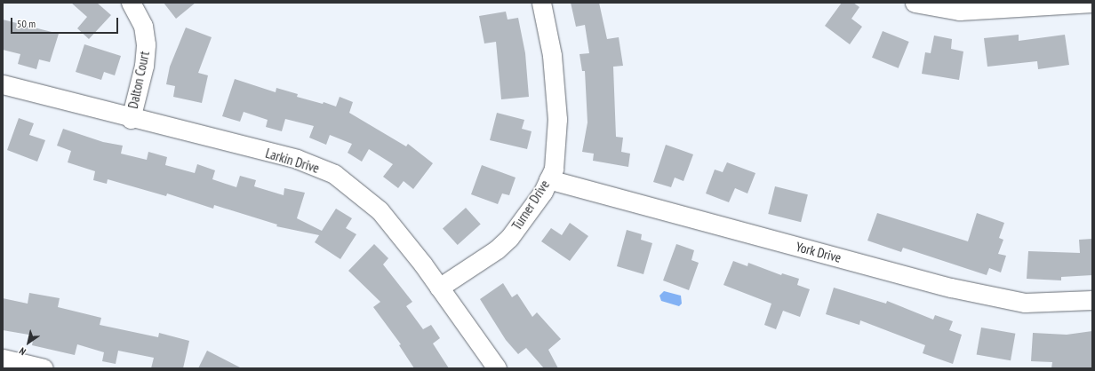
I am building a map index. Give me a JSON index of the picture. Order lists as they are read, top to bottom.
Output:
{
  "streets": {
    "street": [
      "Dalton Court",
      "Larkin Drive",
      "Turner Drive",
      "York Drive"
    ]
  },
  "crossings": [
    ["Dalton Court", "Larkin Drive"],
    ["Larkin Drive", "Turner Drive"],
    ["Turner Drive", "York Drive"]
  ],
  "scale_bar": "50 m",
  "north": "bottom left"
}
